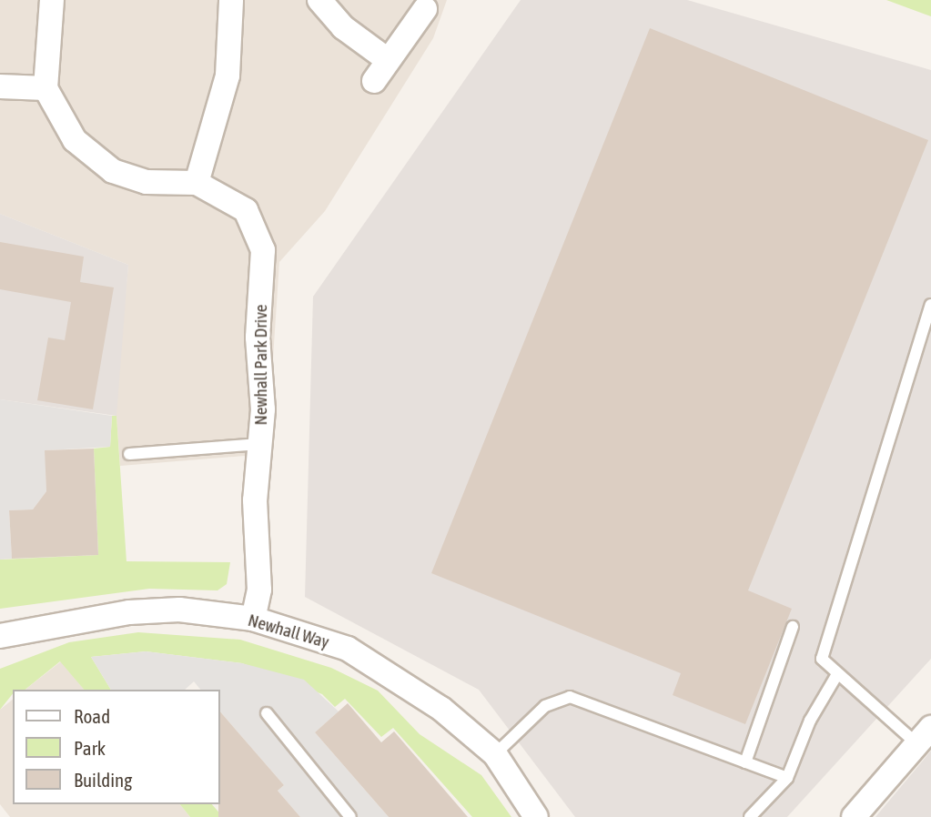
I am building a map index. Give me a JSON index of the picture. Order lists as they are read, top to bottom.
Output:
{
  "streets": {
    "street": ["Newhall Park Drive", "Newhall Way"]
  },
  "crossings": [
    ["Newhall Park Drive", "Newhall Way"]
  ],
  "legend": ["Road", "Park", "Building"]
}
